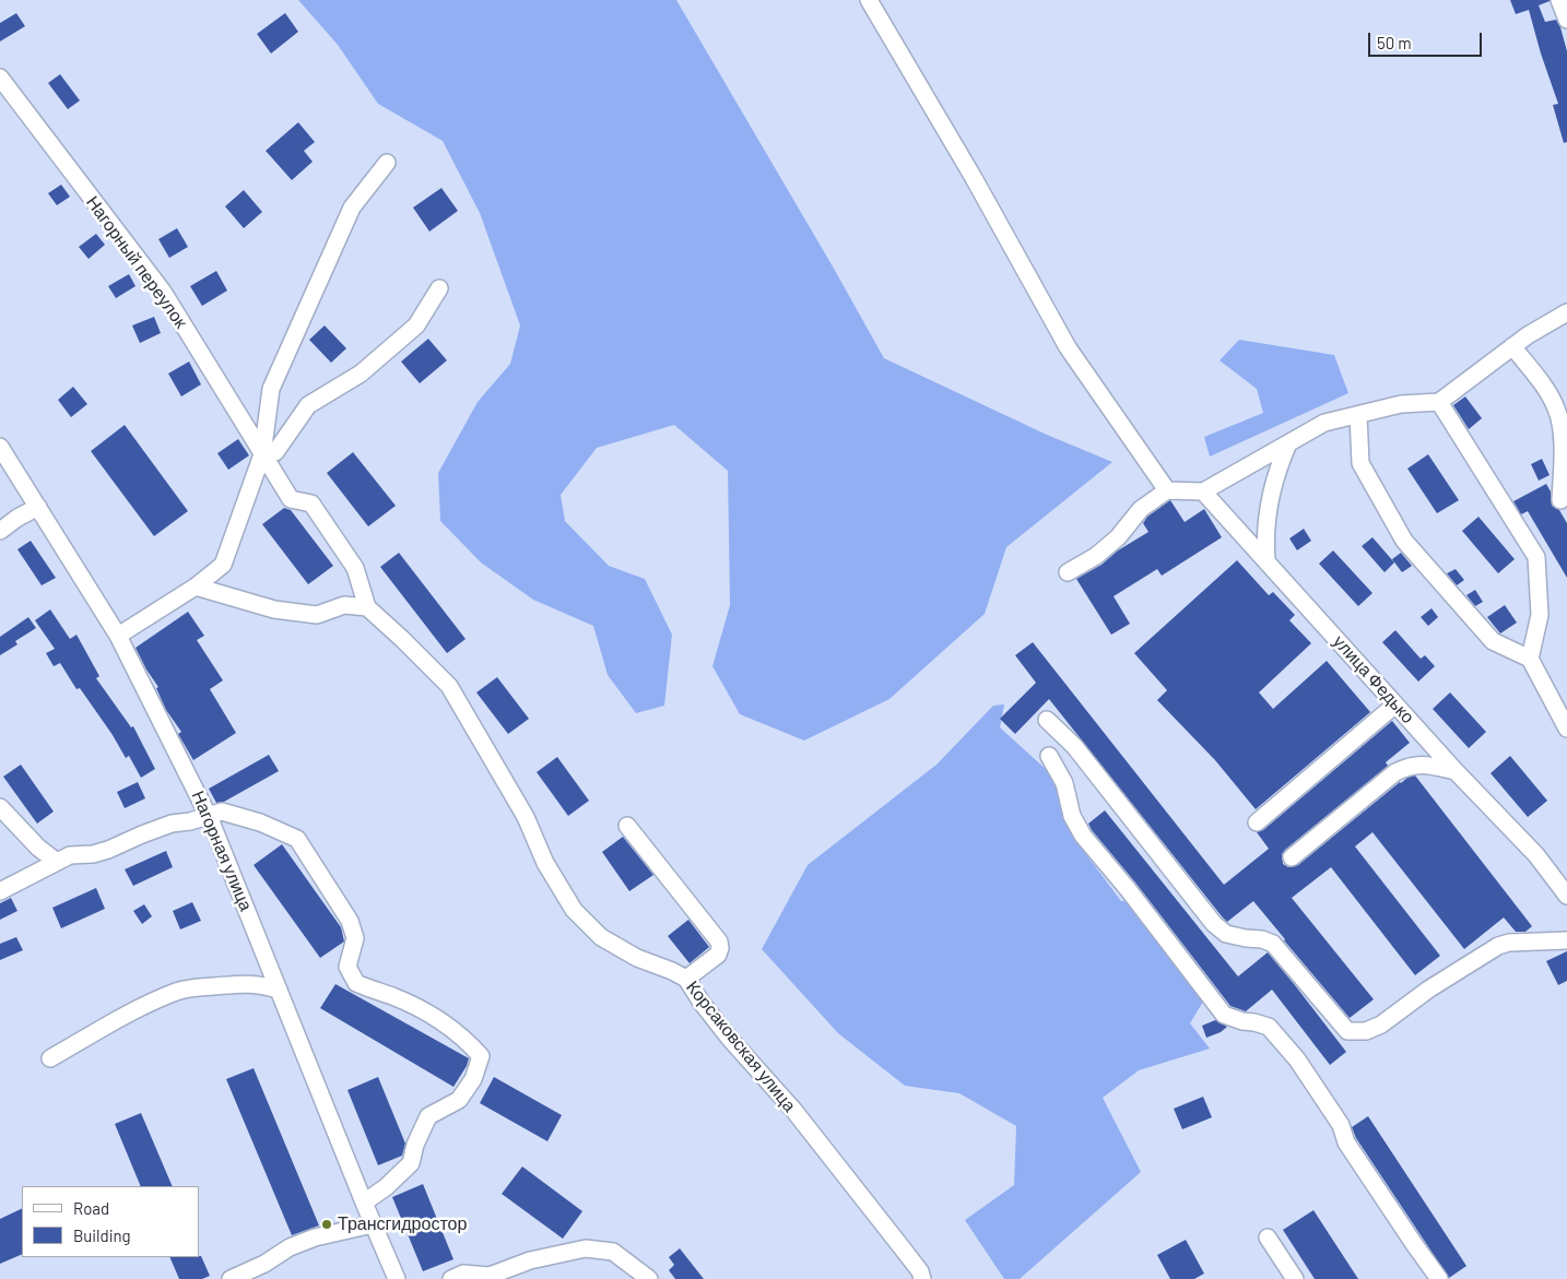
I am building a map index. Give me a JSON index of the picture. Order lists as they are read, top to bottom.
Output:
{
  "streets": {
    "street": [
      "Нагорный переулок",
      "улица Федько",
      "Нагорная улица",
      "Корсаковская улица"
    ]
  },
  "crossings": [
    ["Нагорный переулок", "Корсаковская улица"]
  ],
  "places": ["Трансгидростор"],
  "legend": ["Road", "Building"],
  "scale_bar": "50 m"
}
